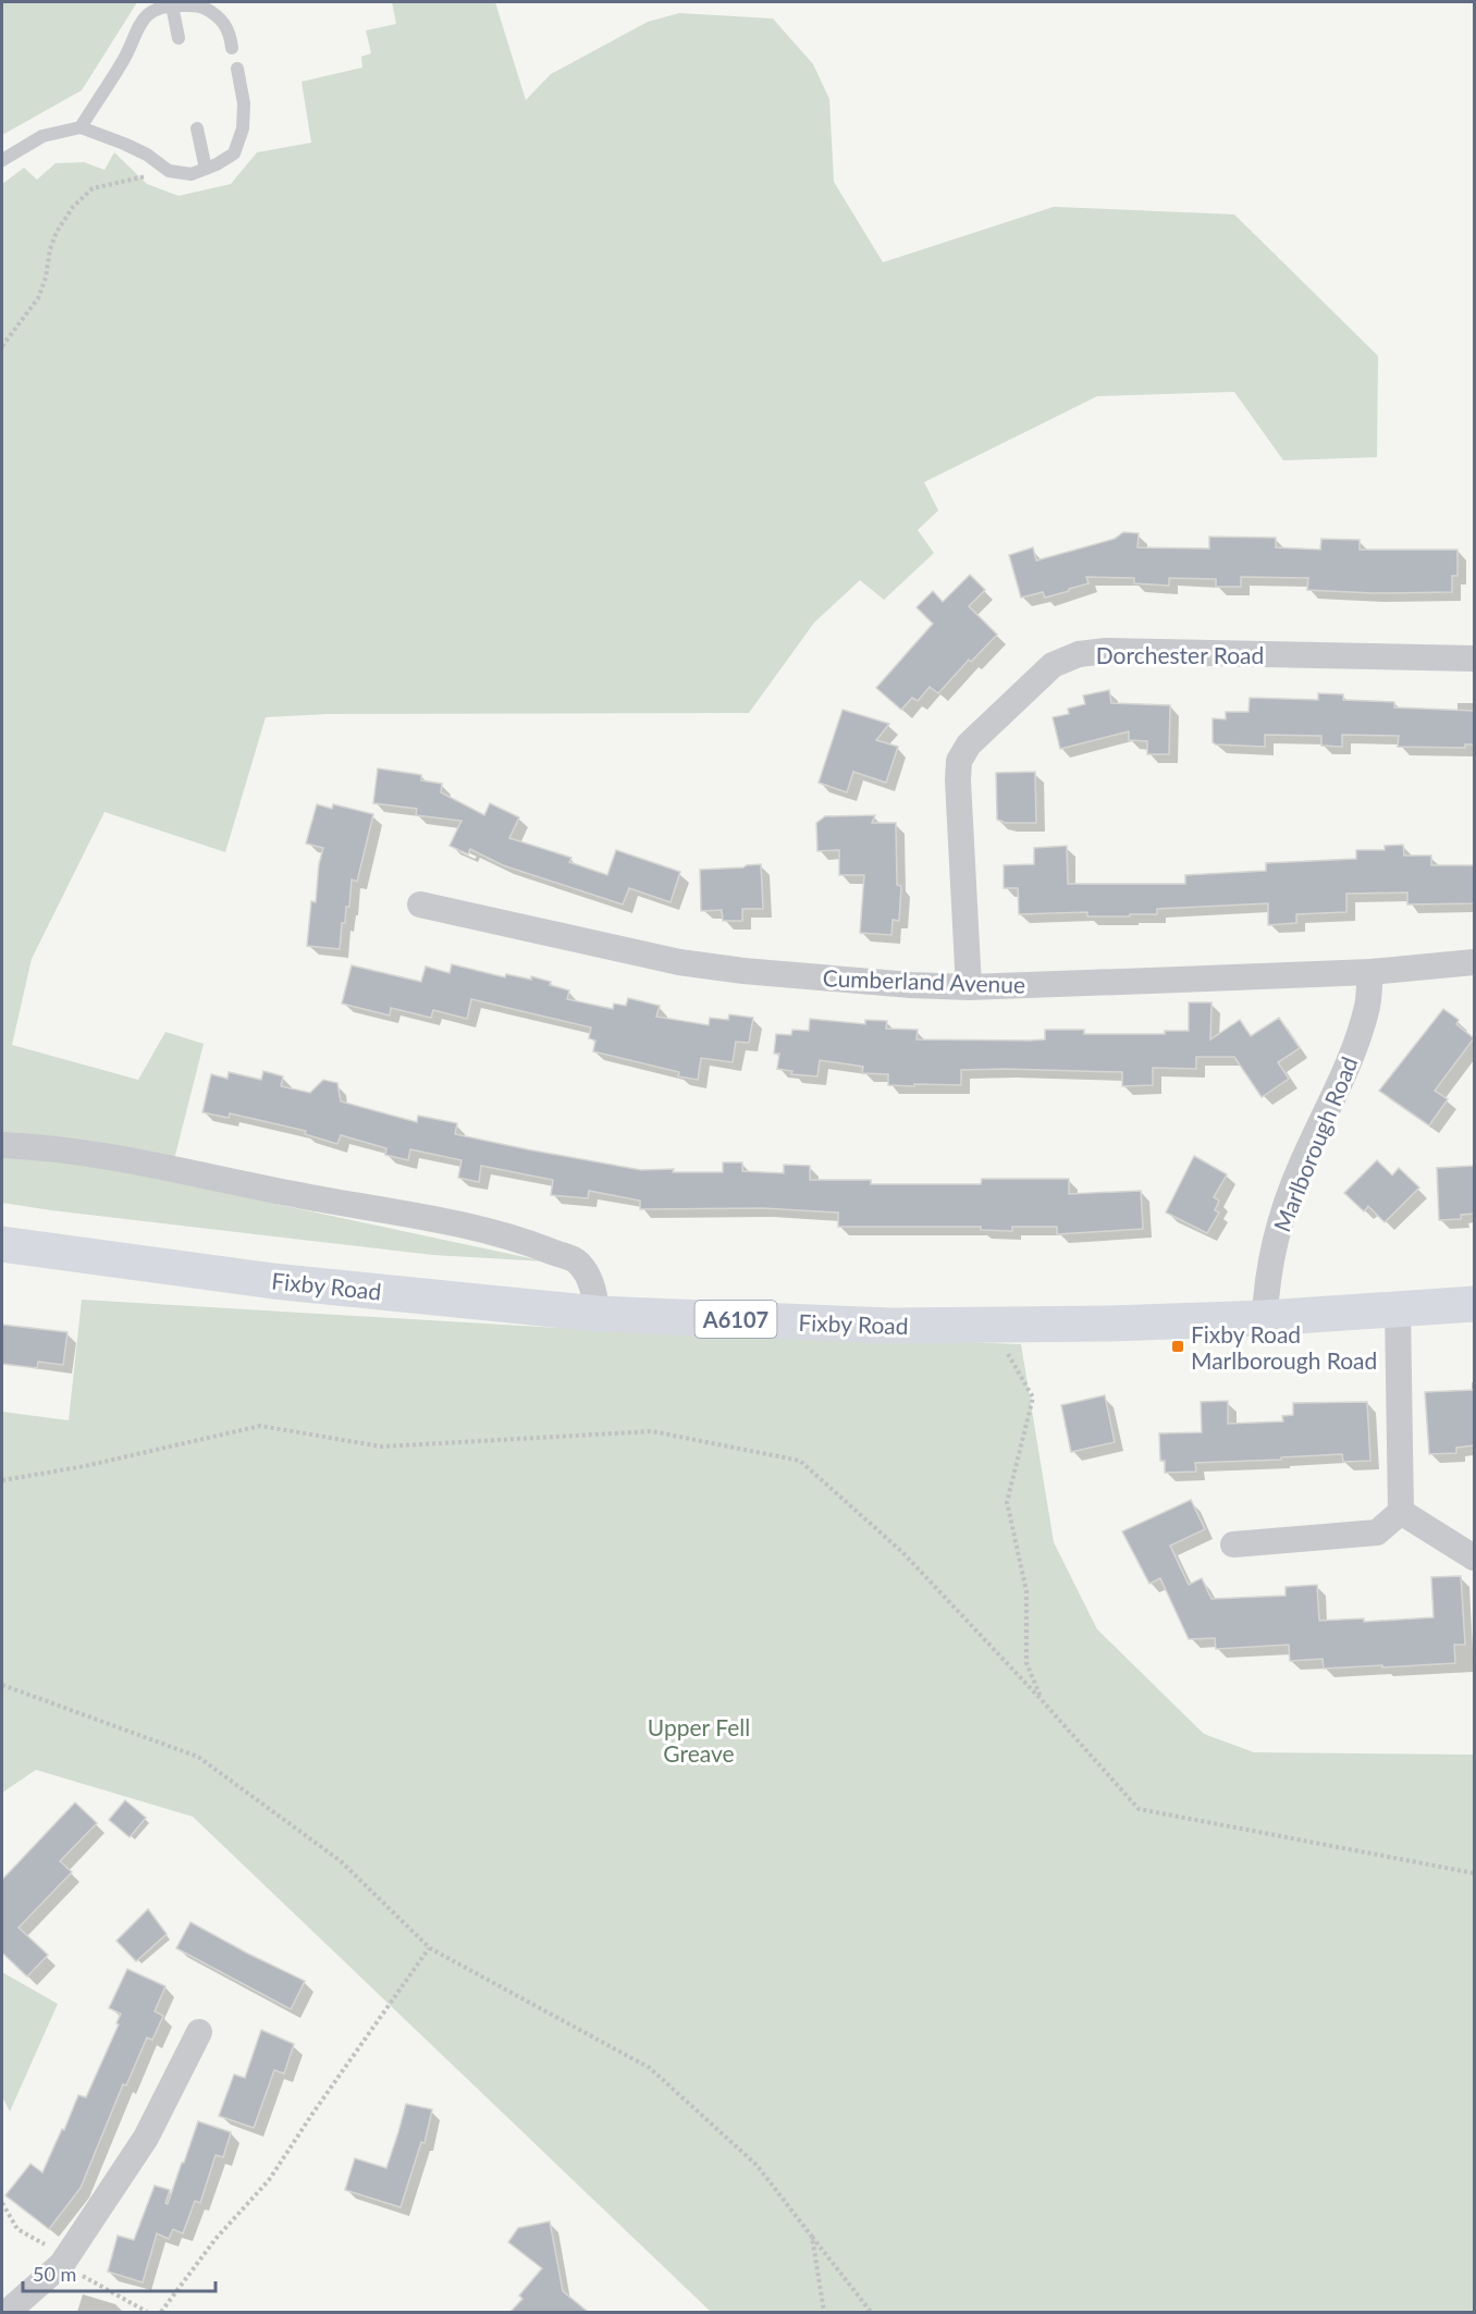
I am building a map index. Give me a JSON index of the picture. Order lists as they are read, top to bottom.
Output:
{
  "streets": {
    "main road": ["Fixby Road", "A6107"],
    "street": ["Dorchester Road", "Cumberland Avenue", "Marlborough Road"]
  },
  "crossings": [
    ["Dorchester Road", "Cumberland Avenue"],
    ["Cumberland Avenue", "Marlborough Road"],
    ["Marlborough Road", "Fixby Road"]
  ],
  "parks": ["Upper Fell Greave"],
  "places": {
    "transit": ["Fixby Road Marlborough Road"]
  },
  "scale_bar": "50 m"
}
